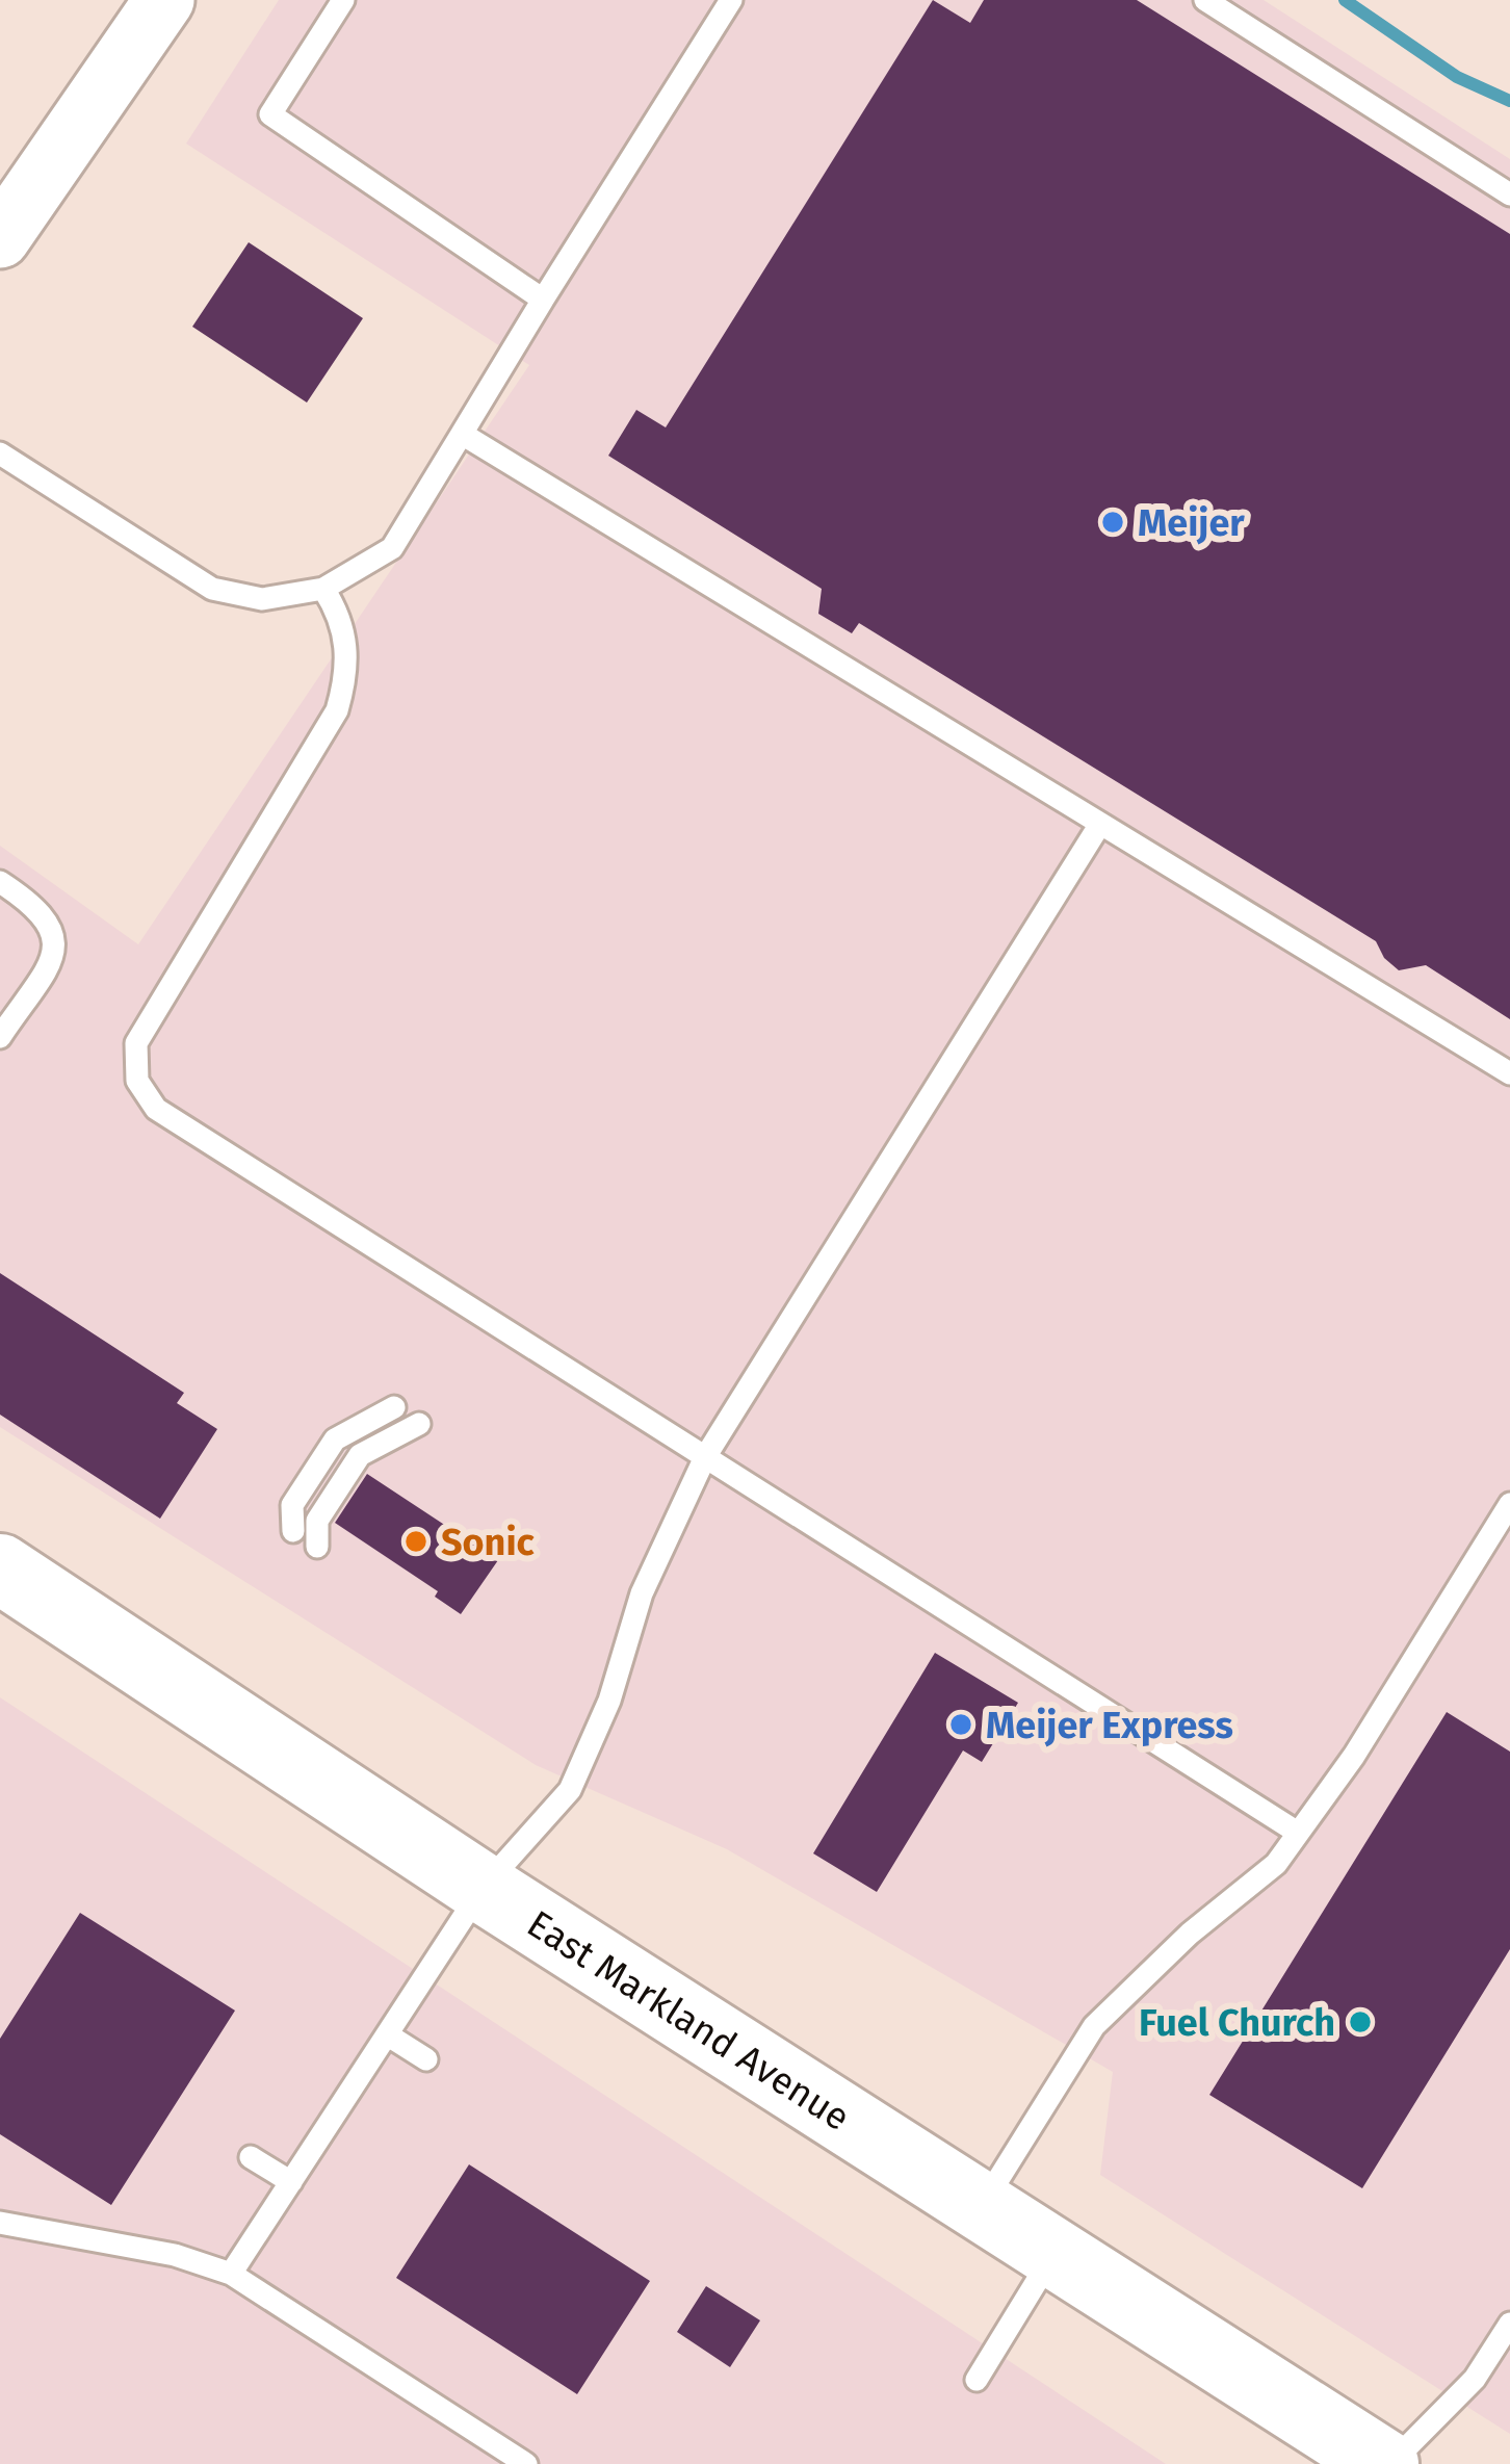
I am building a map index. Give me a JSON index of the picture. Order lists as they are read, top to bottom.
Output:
{
  "streets": {
    "main road": ["East Markland Avenue"]
  },
  "places": [
    "Meijer",
    "Sonic",
    "Meijer Express",
    "Fuel Church"
  ]
}
